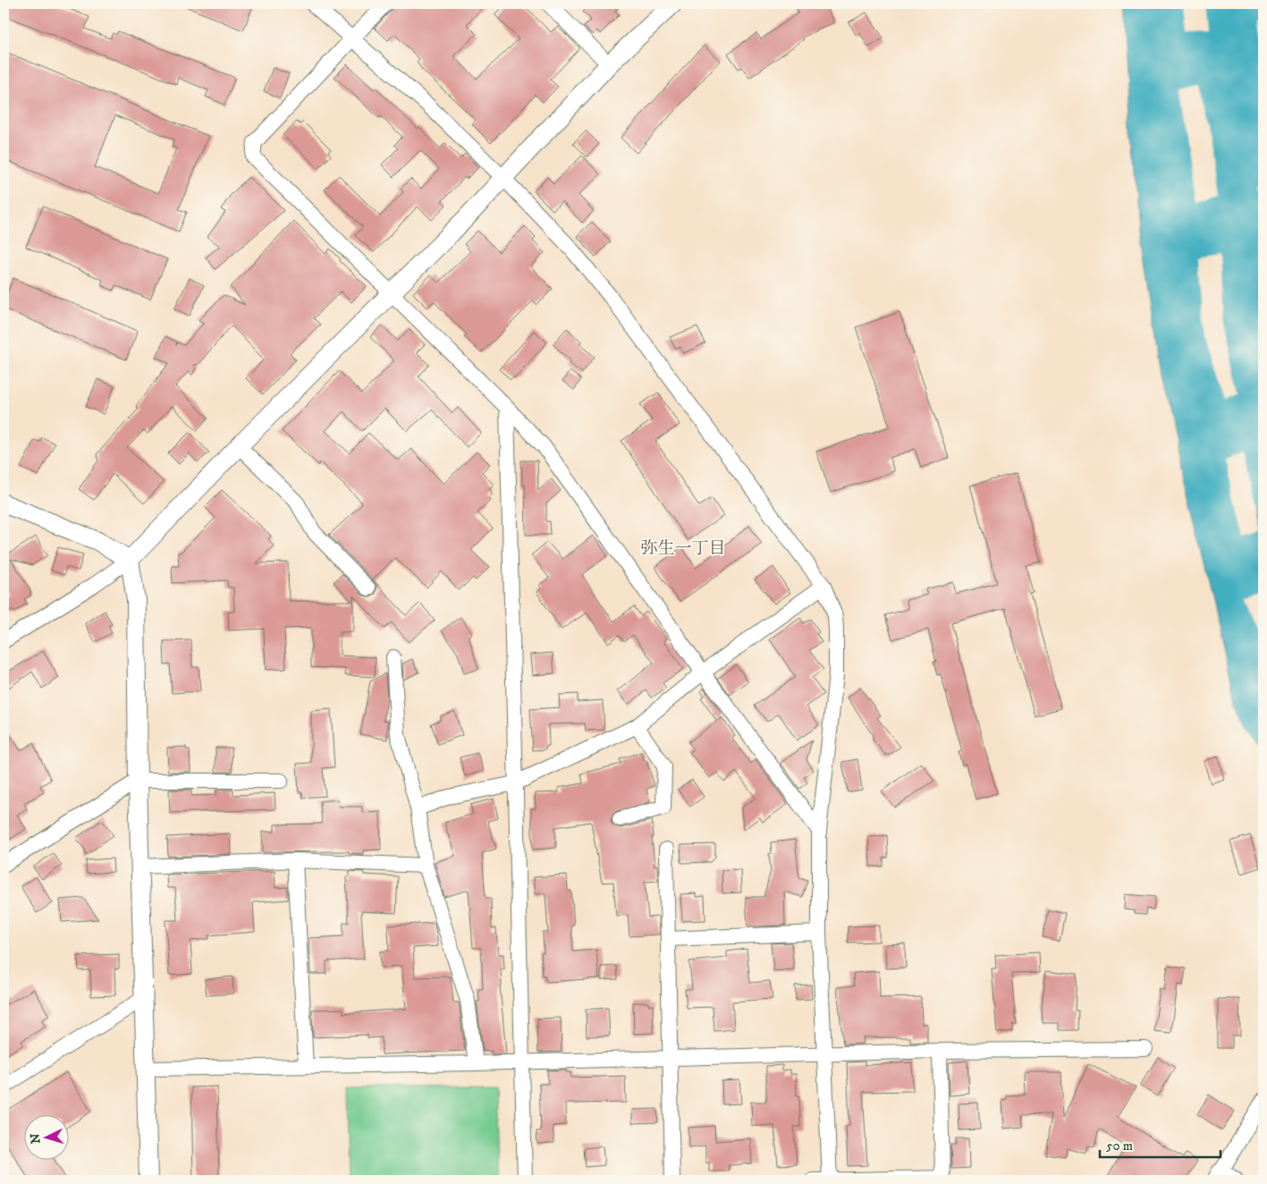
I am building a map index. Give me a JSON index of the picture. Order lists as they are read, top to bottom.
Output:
{
  "districts": ["弥生一丁目"],
  "scale_bar": "50 m",
  "north": "left"
}
